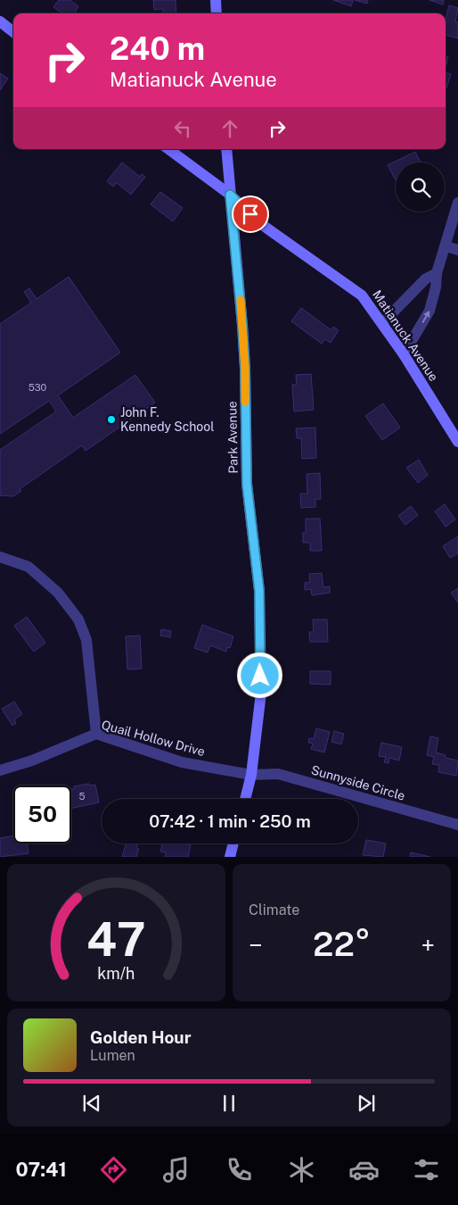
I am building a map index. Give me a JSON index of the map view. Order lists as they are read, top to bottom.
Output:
{
  "streets": {
    "main road": ["Matianuck Avenue", "Park Avenue"],
    "street": ["Quail Hollow Drive", "Sunnyside Circle"]
  },
  "crossings": [
    ["Matianuck Avenue", "Park Avenue"],
    ["Park Avenue", "Quail Hollow Drive"],
    ["Park Avenue", "Sunnyside Circle"],
    ["Quail Hollow Drive", "Sunnyside Circle"]
  ],
  "places": ["John F. Kennedy School"],
  "house_numbers": ["530", "5"],
  "page": {
    "turn": ["240 m", "Matianuck Avenue"],
    "limit": "50",
    "trip": "07:42 · 1 min · 250 m",
    "tile": "Climate",
    "heat": ["−", "22°", "+"],
    "song": ["Golden Hour", "Lumen"],
    "tabs": "07:41",
    "gauge": ["47", "km/h"]
  }
}
